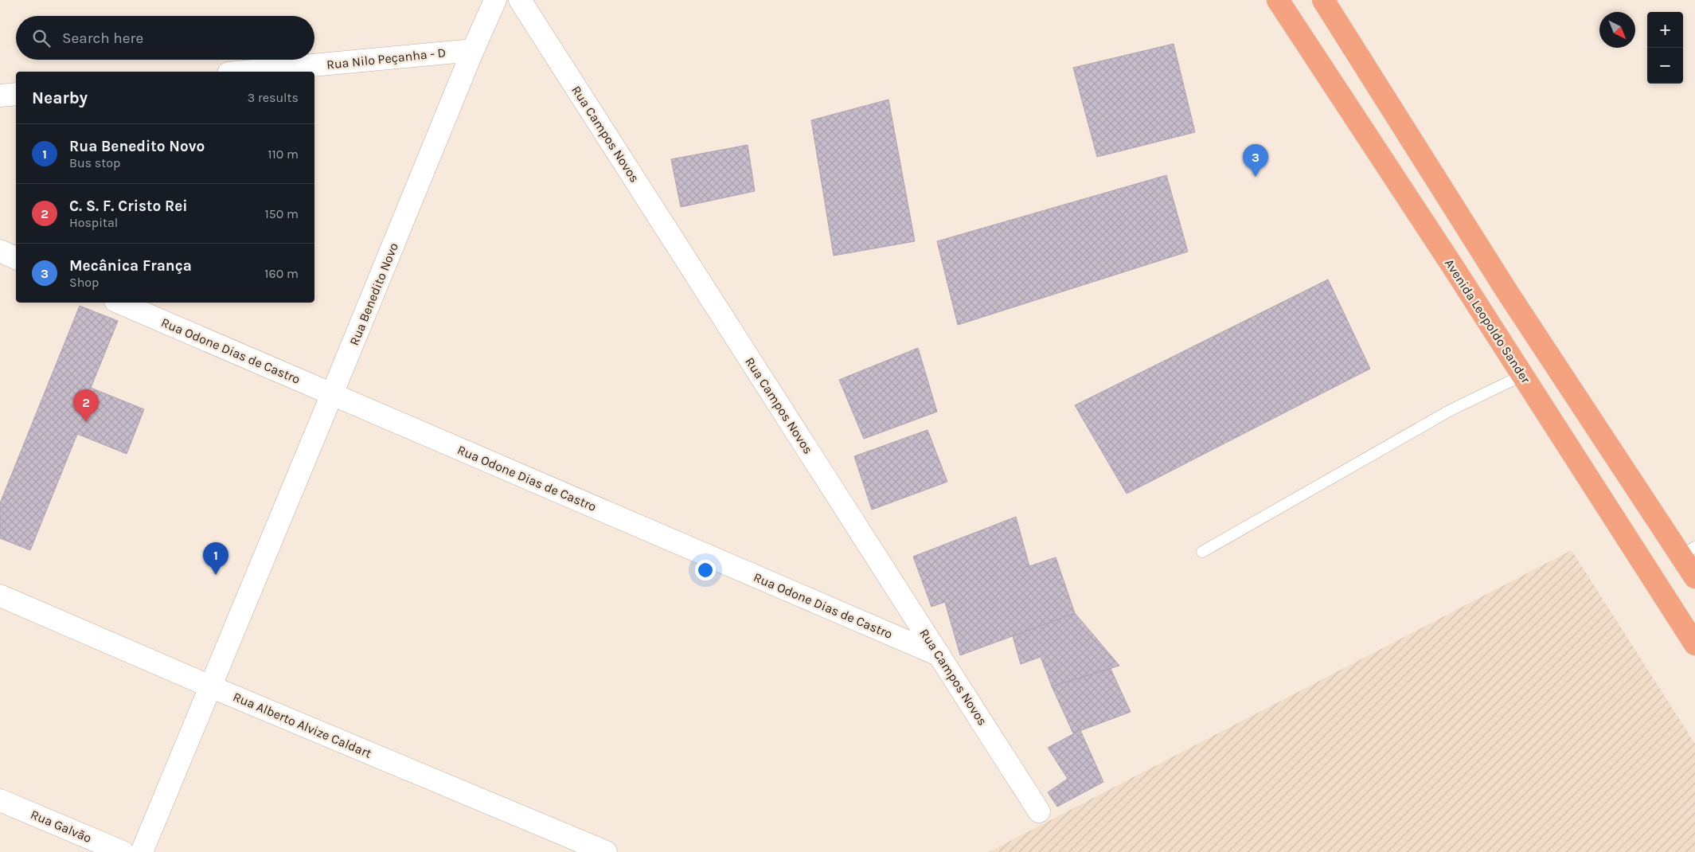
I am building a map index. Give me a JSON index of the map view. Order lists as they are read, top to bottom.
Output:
{
  "streets": {
    "highway": ["Avenida Leopoldo Sander"],
    "street": [
      "Rua Nilo Peçanha - D",
      "Rua Campos Novos",
      "Rua Benedito Novo",
      "Rua Odone Dias de Castro",
      "Rua Alberto Alvize Caldart",
      "Rua Galvão"
    ]
  },
  "crossings": [
    ["Rua Nilo Peçanha - D", "Rua Benedito Novo"],
    ["Rua Campos Novos", "Rua Odone Dias de Castro"],
    ["Rua Benedito Novo", "Rua Odone Dias de Castro"],
    ["Rua Benedito Novo", "Rua Alberto Alvize Caldart"]
  ],
  "north": "bottom right",
  "page": {
    "map_buttons": ["+", "−"],
    "search": "Search here",
    "heading": ["Nearby", "3 results"],
    "list": [
      {
        "mark": "1",
        "name": "Rua Benedito Novo",
        "note": "Bus stop",
        "value": "110 m"
      },
      {
        "mark": "2",
        "name": "C. S. F. Cristo Rei",
        "note": "Hospital",
        "value": "150 m"
      },
      {
        "mark": "3",
        "name": "Mecânica França",
        "note": "Shop",
        "value": "160 m"
      }
    ],
    "pins": ["3", "2", "1"]
  }
}
